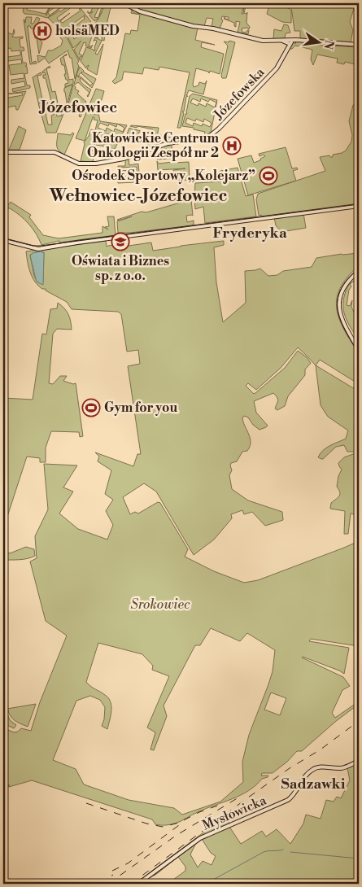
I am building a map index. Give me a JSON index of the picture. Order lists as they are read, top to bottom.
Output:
{
  "streets": {
    "street": ["Józefowska", "Mysłowicka"]
  },
  "districts": [
    "Józefowiec",
    "Wełnowiec-Józefowiec",
    "Fryderyka",
    "Sadzawki"
  ],
  "parks": ["Srokowiec"],
  "places": {
    "hospital": ["holsäMED", "Katowickie Centrum Onkologii Zespół nr 2"],
    "sports": ["Ośrodek Sportowy „Kolejarz”", "Gym for you"],
    "school or university": ["Oświata i Biznes sp. z o.o."]
  },
  "north": "right"
}
